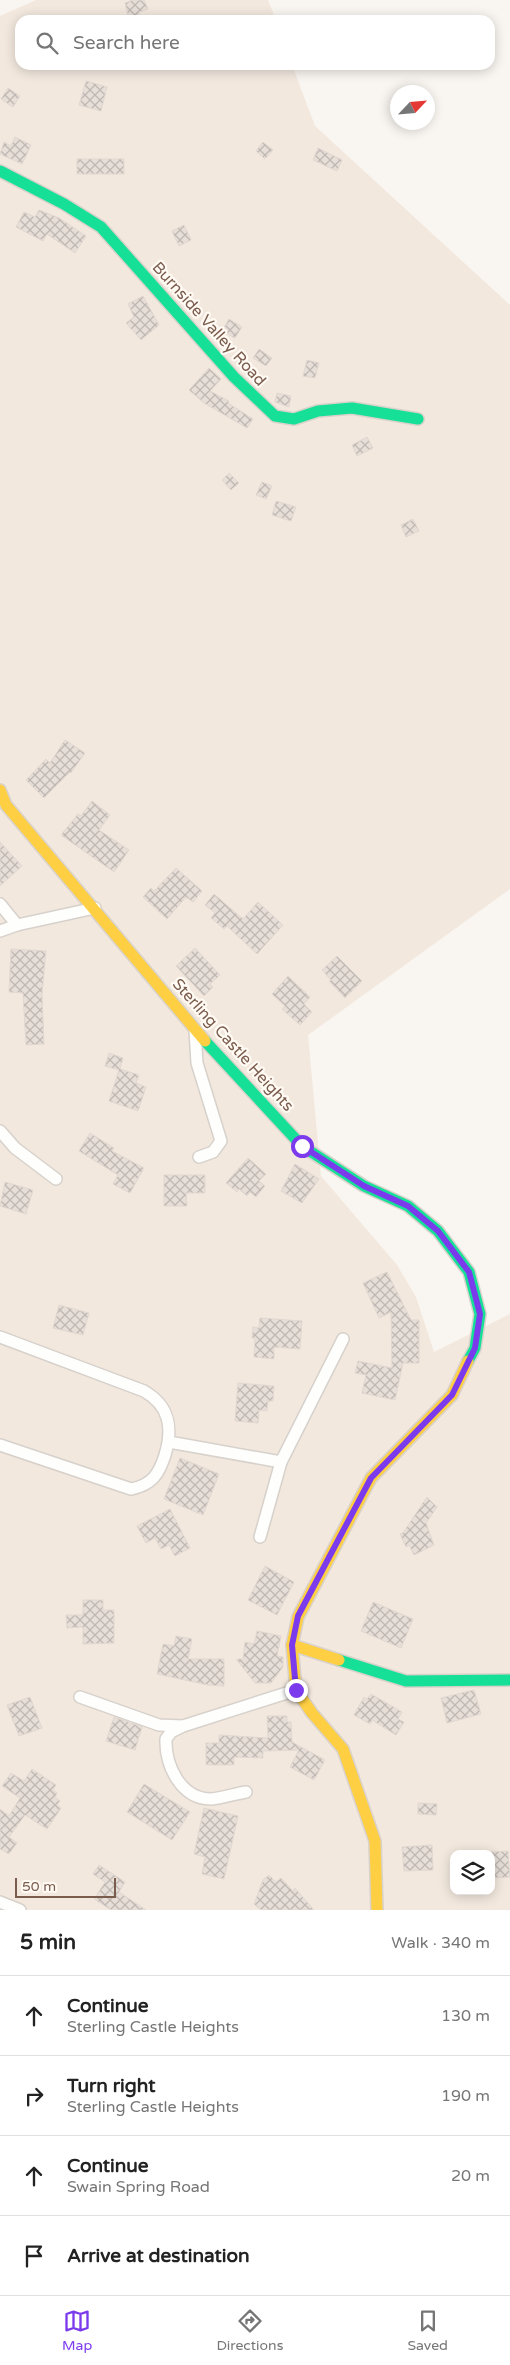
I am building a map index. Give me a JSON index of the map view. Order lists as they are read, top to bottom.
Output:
{
  "streets": {
    "street": ["Burnside Valley Road", "Sterling Castle Heights"]
  },
  "scale_bar": "50 m",
  "north": "top right",
  "page": {
    "search": "Search here",
    "scale": "50 m",
    "heading": ["5 min", "Walk · 340 m"],
    "list": [
      ["Continue", "Sterling Castle Heights", "130 m"],
      ["Turn right", "Sterling Castle Heights", "190 m"],
      ["Continue", "Swain Spring Road", "20 m"],
      "Arrive at destination"
    ],
    "nav": ["Map", "Directions", "Saved"]
  }
}
